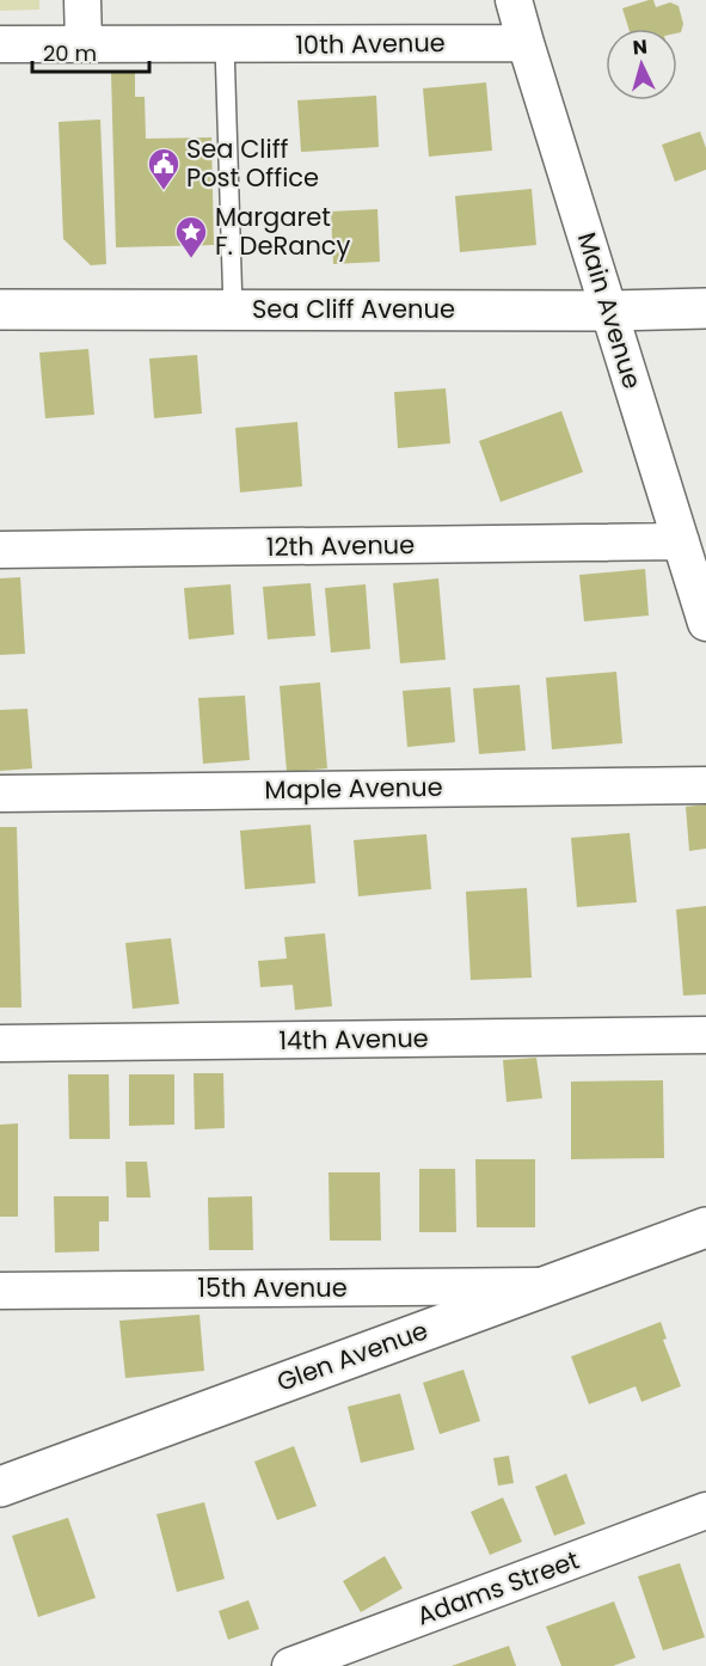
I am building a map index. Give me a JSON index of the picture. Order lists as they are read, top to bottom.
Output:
{
  "streets": {
    "street": [
      "10th Avenue",
      "Sea Cliff Avenue",
      "Main Avenue",
      "12th Avenue",
      "Maple Avenue",
      "14th Avenue",
      "15th Avenue",
      "Glen Avenue",
      "Adams Street"
    ]
  },
  "crossings": [
    ["10th Avenue", "Main Avenue"],
    ["Sea Cliff Avenue", "Main Avenue"],
    ["Main Avenue", "12th Avenue"],
    ["15th Avenue", "Glen Avenue"]
  ],
  "places": {
    "public building": ["Sea Cliff Post Office"],
    "place": ["Margaret F. DeRancy"]
  },
  "scale_bar": "20 m",
  "north": "top"
}
